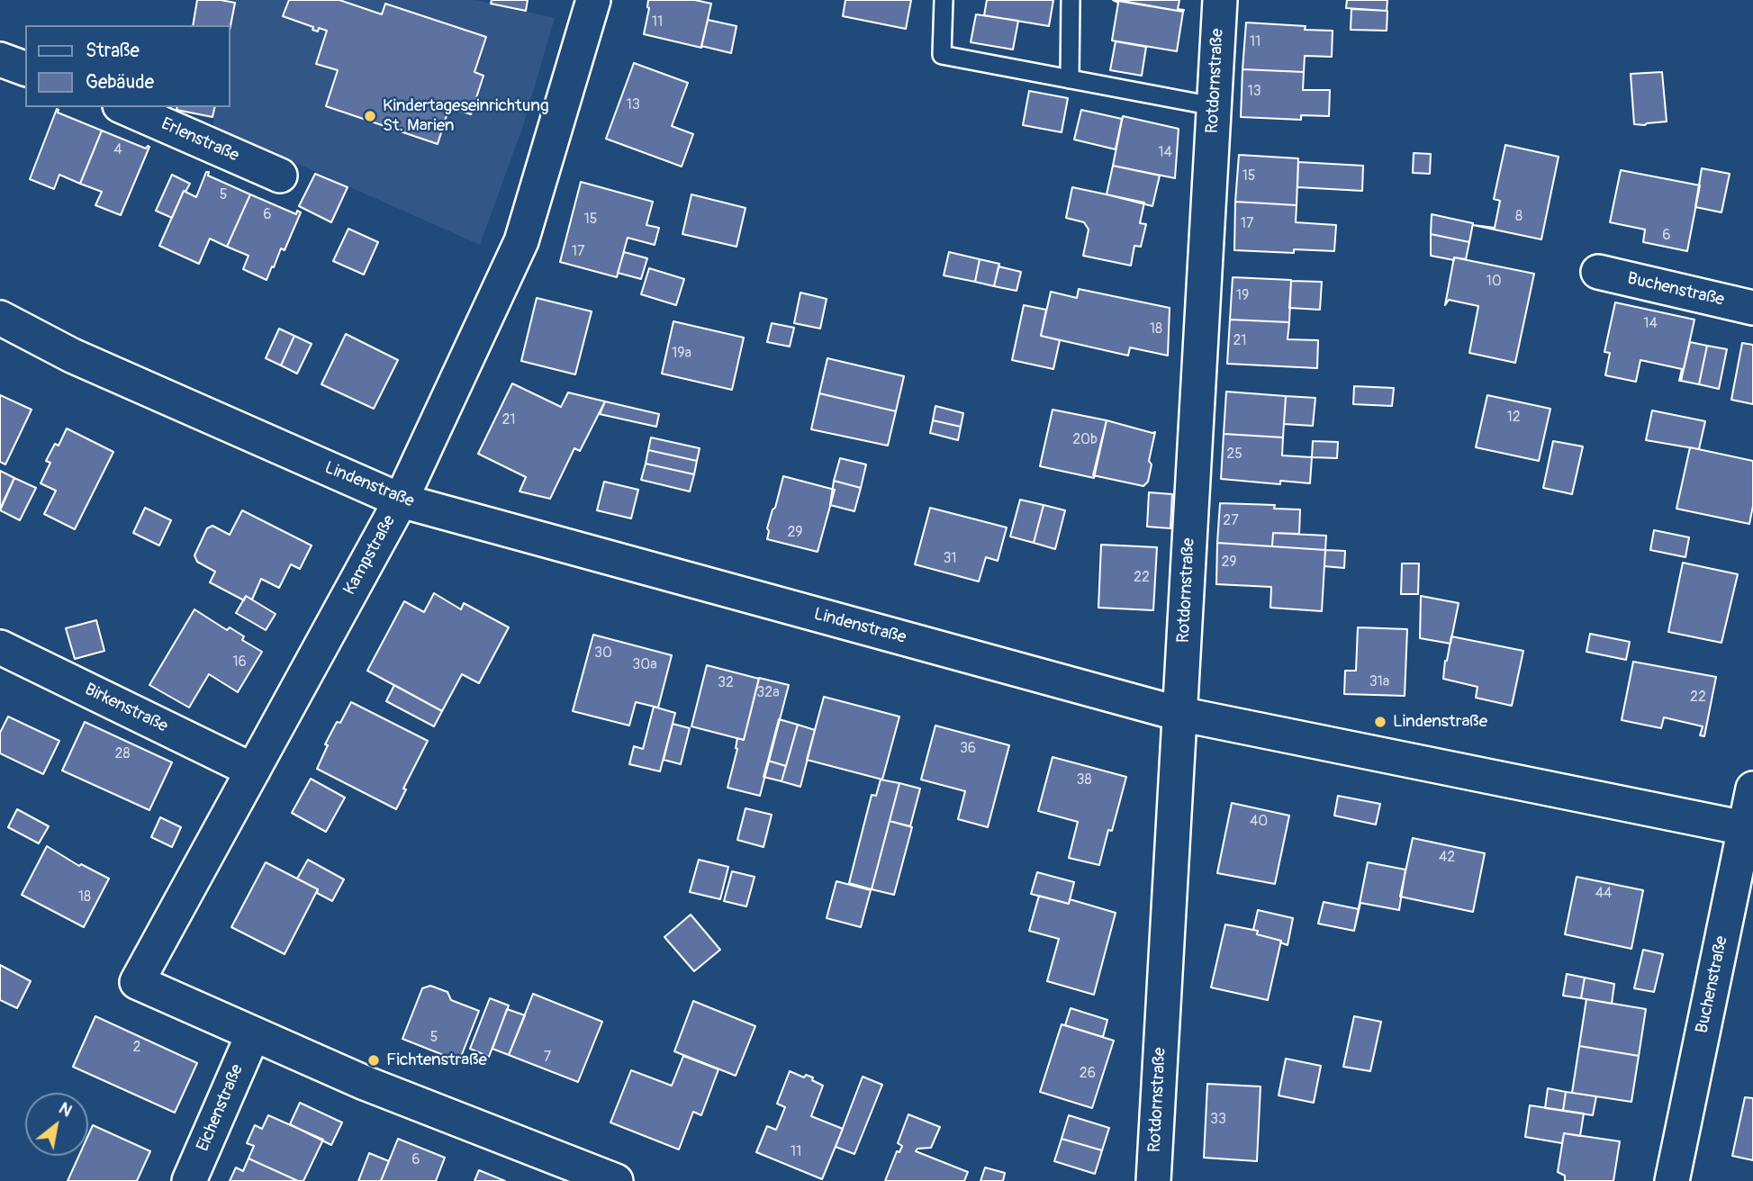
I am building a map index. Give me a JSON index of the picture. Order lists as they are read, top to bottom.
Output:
{
  "streets": {
    "street": [
      "Rotdornstraße",
      "Erlenstraße",
      "Buchenstraße",
      "Lindenstraße",
      "Kampstraße",
      "Birkenstraße",
      "Eichenstraße"
    ]
  },
  "crossings": [
    ["Rotdornstraße", "Lindenstraße"],
    ["Buchenstraße", "Lindenstraße"],
    ["Lindenstraße", "Kampstraße"],
    ["Kampstraße", "Birkenstraße"],
    ["Kampstraße", "Eichenstraße"]
  ],
  "places": ["Kindertageseinrichtung St. Marien", "Lindenstraße", "Fichtenstraße"],
  "house_numbers": [
    "11",
    "11",
    "13",
    "13",
    "4",
    "14",
    "15",
    "5",
    "6",
    "8",
    "15",
    "17",
    "6",
    "17",
    "10",
    "19",
    "14",
    "18",
    "21",
    "19a",
    "12",
    "21",
    "20b",
    "25",
    "27",
    "29",
    "31",
    "29",
    "22",
    "30",
    "16",
    "30a",
    "31a",
    "32",
    "32a",
    "22",
    "36",
    "28",
    "38",
    "40",
    "42",
    "44",
    "18",
    "5",
    "2",
    "7",
    "26",
    "33",
    "11",
    "6"
  ],
  "legend": ["Straße", "Gebäude"],
  "north": "top right"
}
